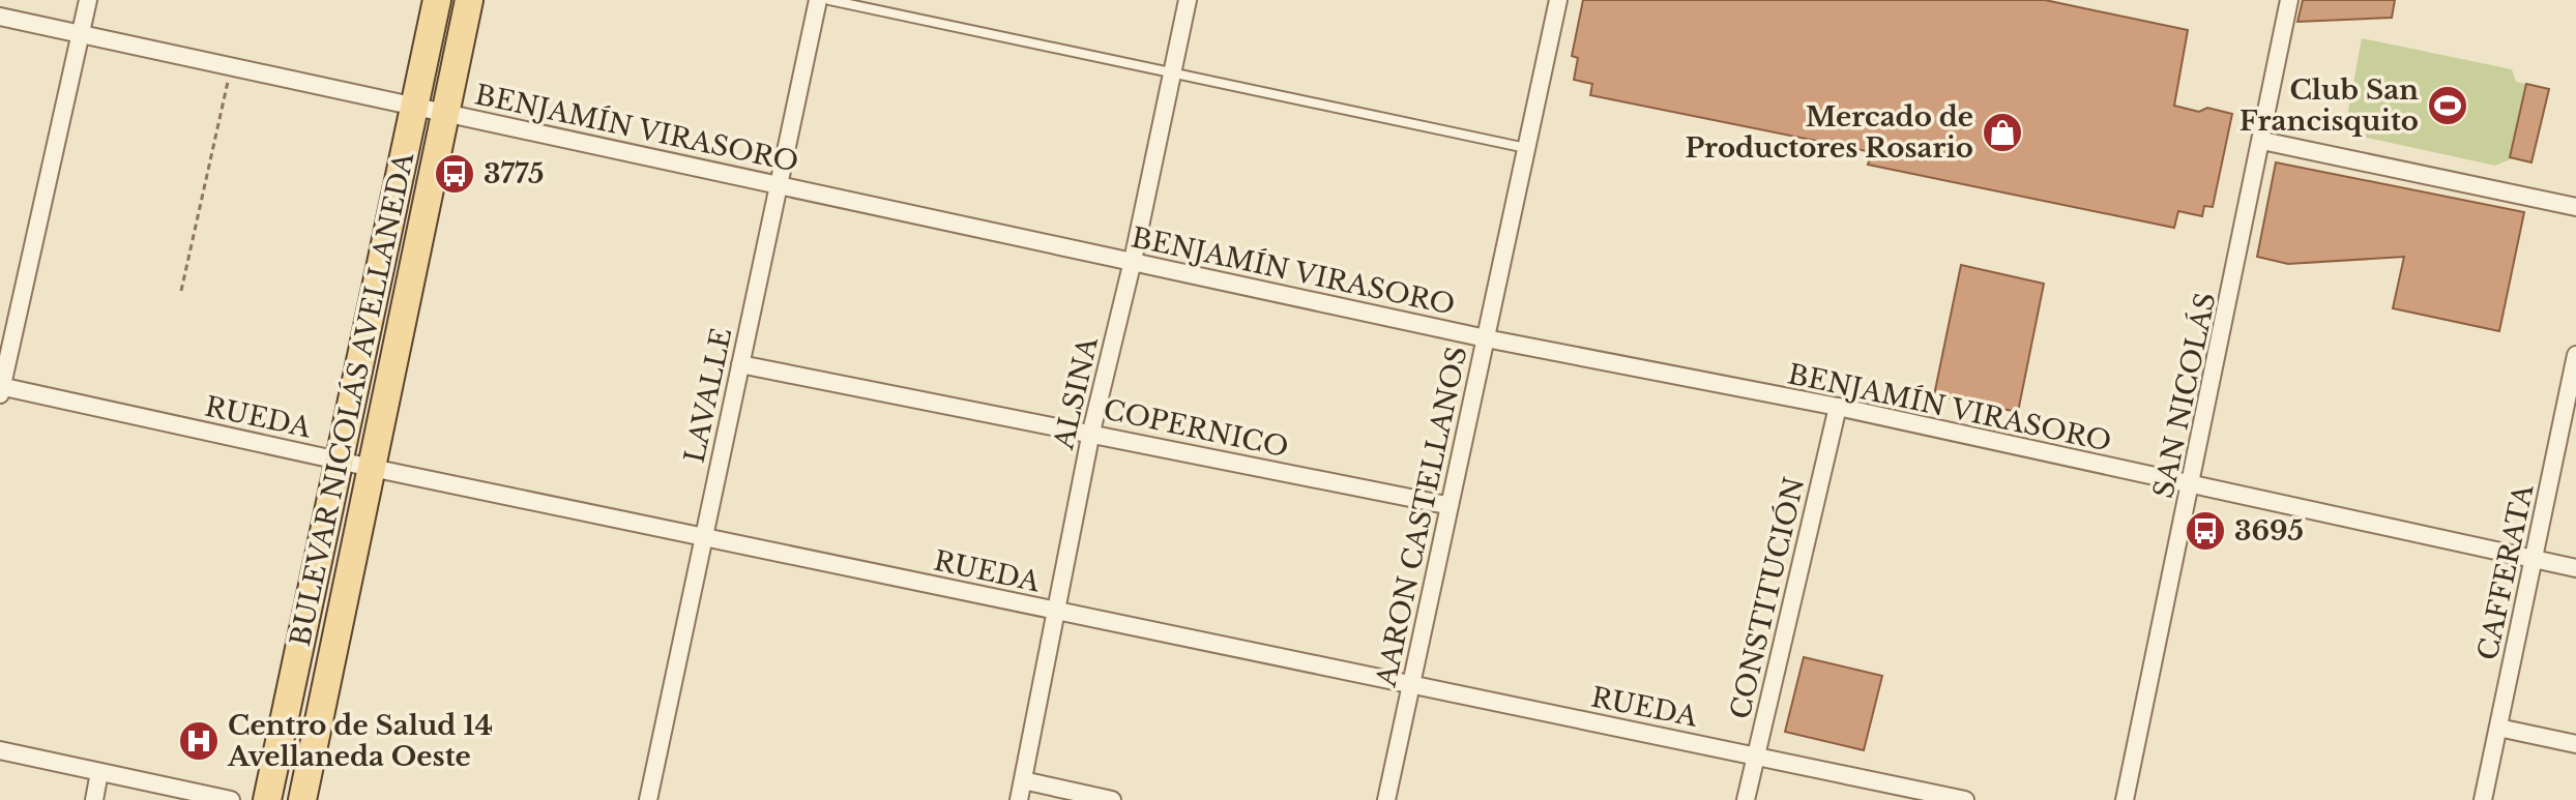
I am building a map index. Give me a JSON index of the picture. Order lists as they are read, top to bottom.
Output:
{
  "streets": {
    "main road": ["BULEVAR NICOLÁS AVELLANEDA"],
    "street": [
      "BENJAMÍN VIRASORO",
      "ALSINA",
      "LAVALLE",
      "SAN NICOLÁS",
      "RUEDA",
      "COPERNICO",
      "AARON CASTELLANOS",
      "CAFFERATA",
      "CONSTITUCIÓN"
    ]
  },
  "crossings": [
    ["BENJAMÍN VIRASORO", "ALSINA"],
    ["BENJAMÍN VIRASORO", "LAVALLE"],
    ["BENJAMÍN VIRASORO", "SAN NICOLÁS"],
    ["BENJAMÍN VIRASORO", "BULEVAR NICOLÁS AVELLANEDA"],
    ["BENJAMÍN VIRASORO", "AARON CASTELLANOS"],
    ["BENJAMÍN VIRASORO", "CAFFERATA"],
    ["BENJAMÍN VIRASORO", "CONSTITUCIÓN"],
    ["ALSINA", "RUEDA"],
    ["ALSINA", "COPERNICO"],
    ["LAVALLE", "RUEDA"],
    ["LAVALLE", "COPERNICO"],
    ["BULEVAR NICOLÁS AVELLANEDA", "RUEDA"],
    ["RUEDA", "AARON CASTELLANOS"],
    ["RUEDA", "CONSTITUCIÓN"],
    ["COPERNICO", "AARON CASTELLANOS"]
  ],
  "places": {
    "sports": ["Club San Francisquito"],
    "shop": ["Mercado de Productores Rosario"],
    "bus stop": ["3775", "3695"],
    "hospital": ["Centro de Salud 14 Avellaneda Oeste"]
  }
}
